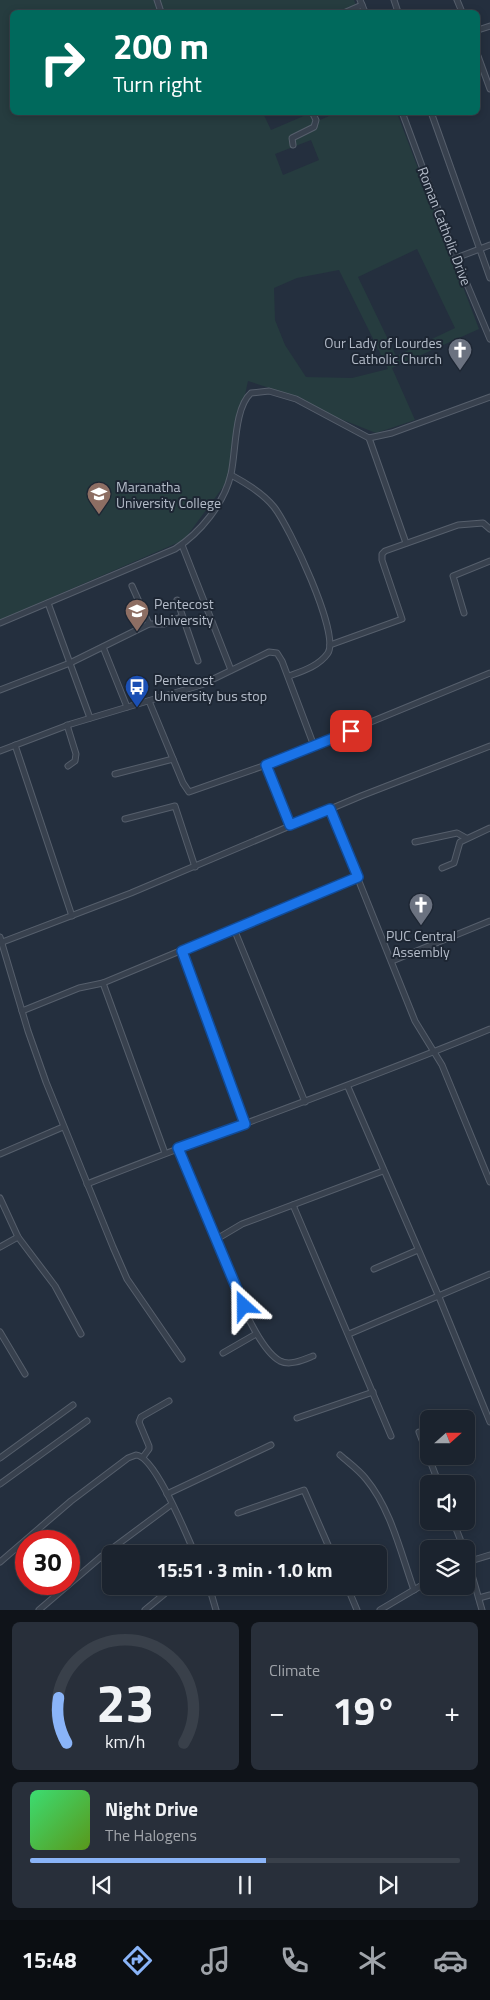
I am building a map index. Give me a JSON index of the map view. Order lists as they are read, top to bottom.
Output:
{
  "streets": {
    "street": ["Roman Catholic Drive"]
  },
  "places": {
    "church": ["Our Lady of Lourdes Catholic Church", "PUC Central Assembly"],
    "school or university": ["Maranatha University College", "Pentecost University"],
    "bus stop": ["Pentecost University bus stop"]
  },
  "north": "right",
  "page": {
    "turn": ["200 m", "Turn right"],
    "limit": "30",
    "trip": "15:51 · 3 min · 1.0 km",
    "tile": "Climate",
    "heat": ["−", "19°", "+"],
    "song": ["Night Drive", "The Halogens"],
    "tabs": "15:48",
    "gauge": ["23", "km/h"]
  }
}
